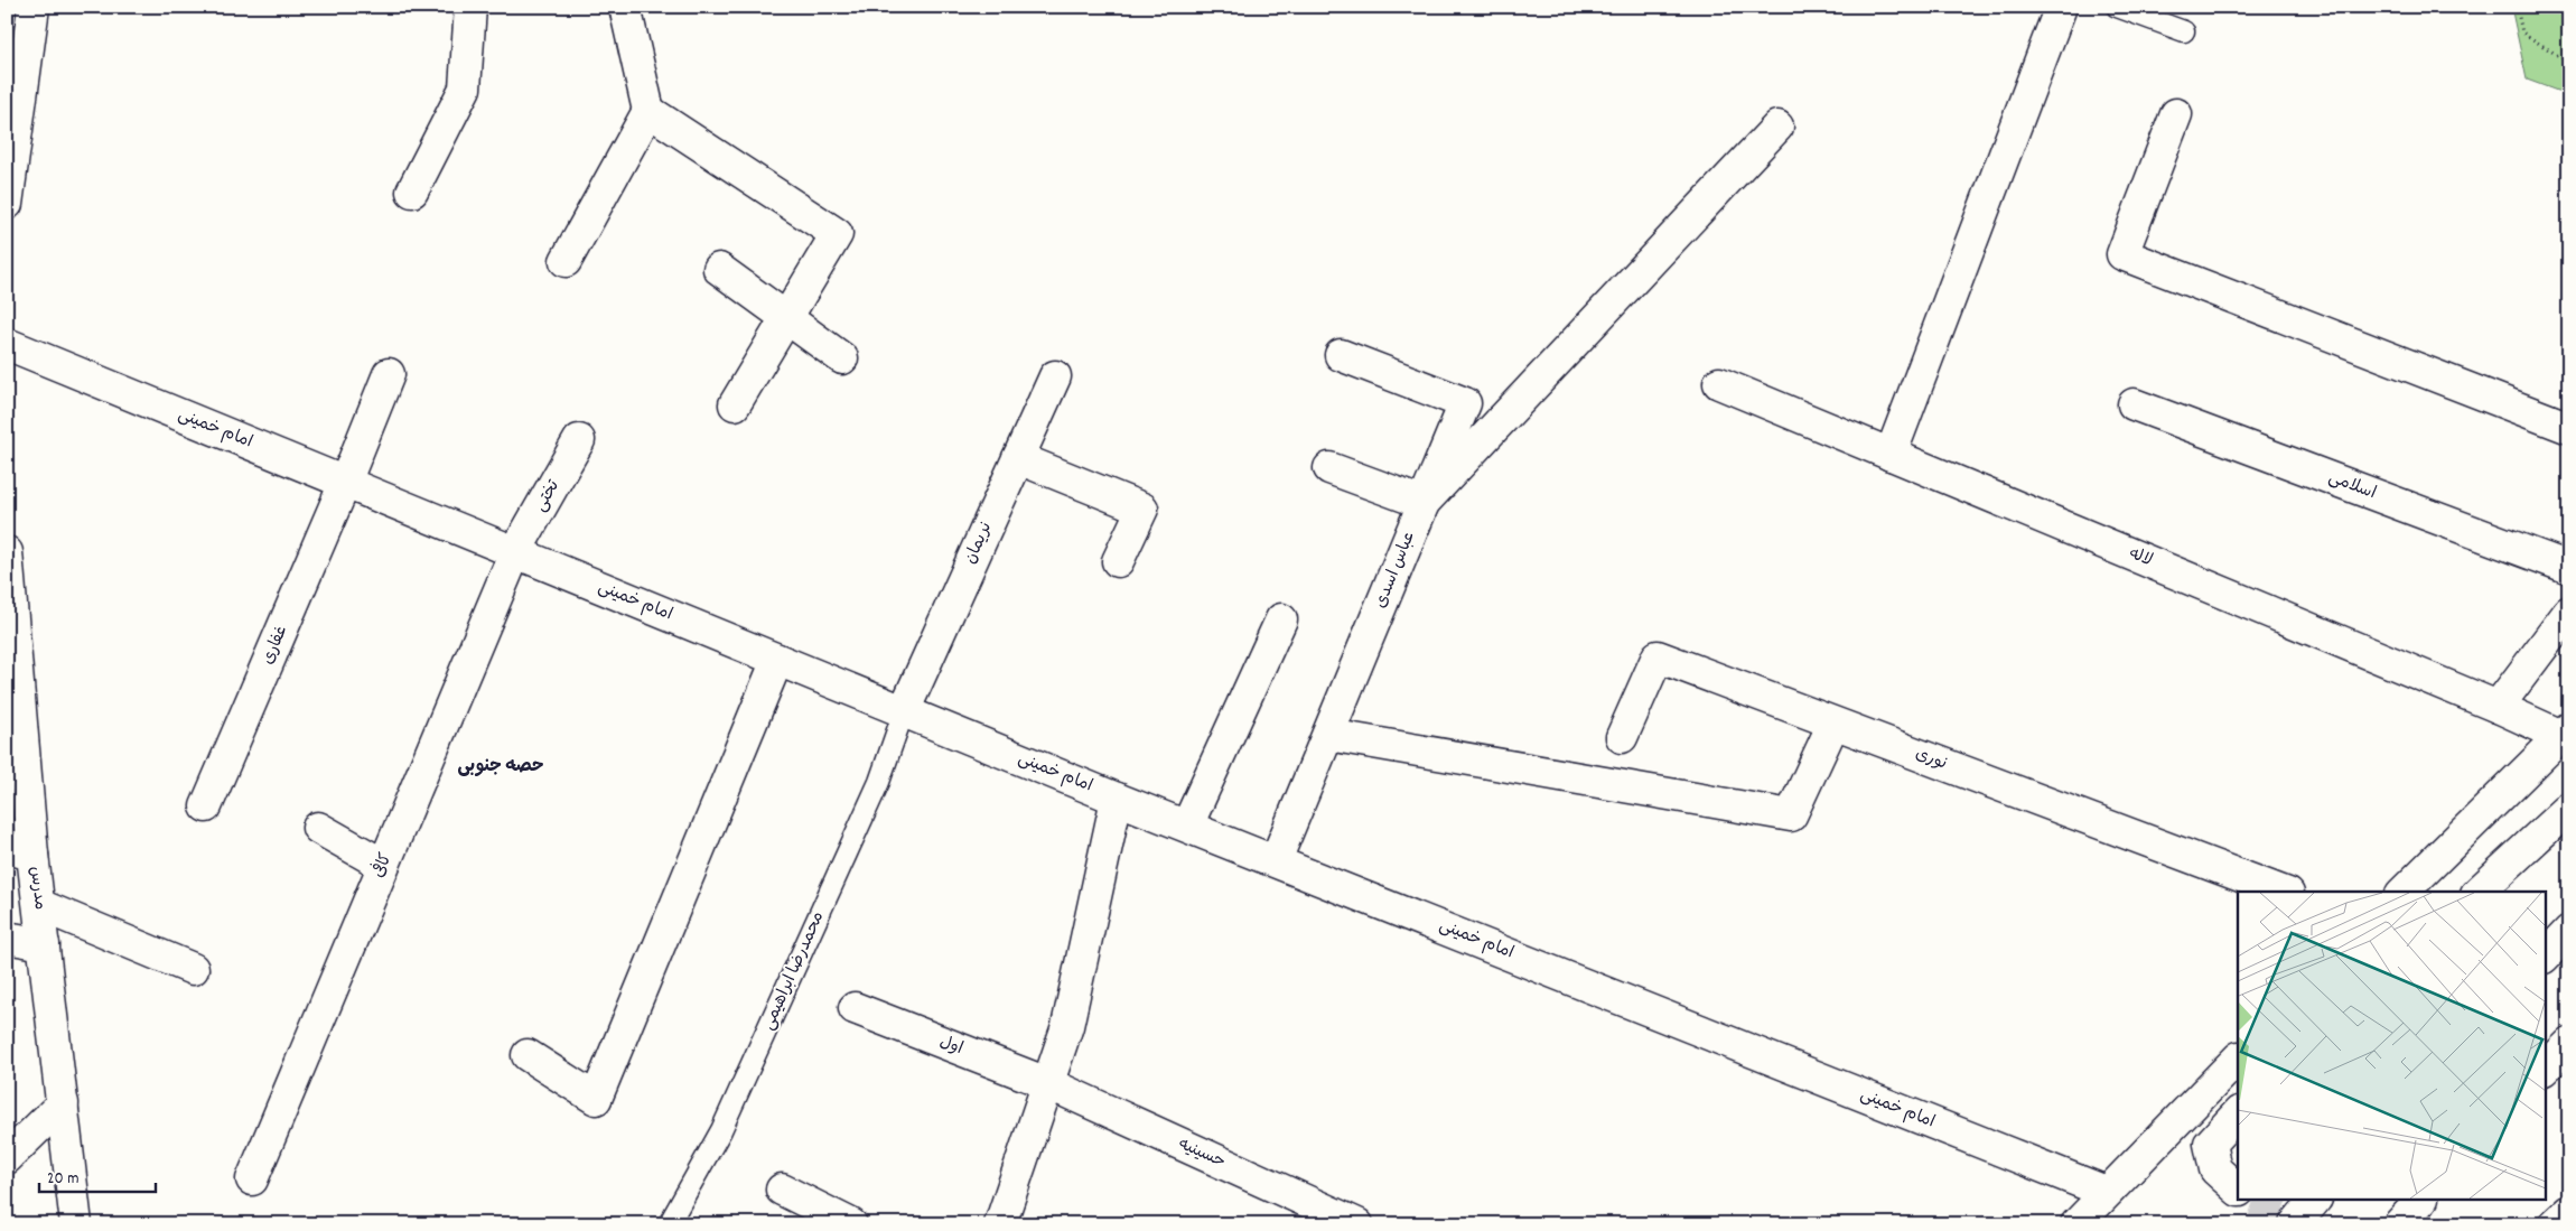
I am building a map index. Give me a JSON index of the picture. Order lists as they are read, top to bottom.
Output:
{
  "streets": {
    "main road": [
      "امام خمینی",
      "اسلامی",
      "تختی",
      "نریمان",
      "لاله",
      "عباس اسدی",
      "غفاری",
      "نوری",
      "کافی",
      "مدرس",
      "اول",
      "حسینیه"
    ],
    "lane": ["محمدرضا ابراهیمی"]
  },
  "crossings": [
    ["امام خمینی", "تختی"],
    ["امام خمینی", "نریمان"],
    ["امام خمینی", "عباس اسدی"],
    ["امام خمینی", "غفاری"],
    ["امام خمینی", "کافی"],
    ["امام خمینی", "محمدرضا ابراهیمی"],
    ["تختی", "کافی"],
    ["نریمان", "محمدرضا ابراهیمی"],
    ["اول", "حسینیه"]
  ],
  "districts": ["حصه جنوبی"],
  "scale_bar": "20 m"
}
